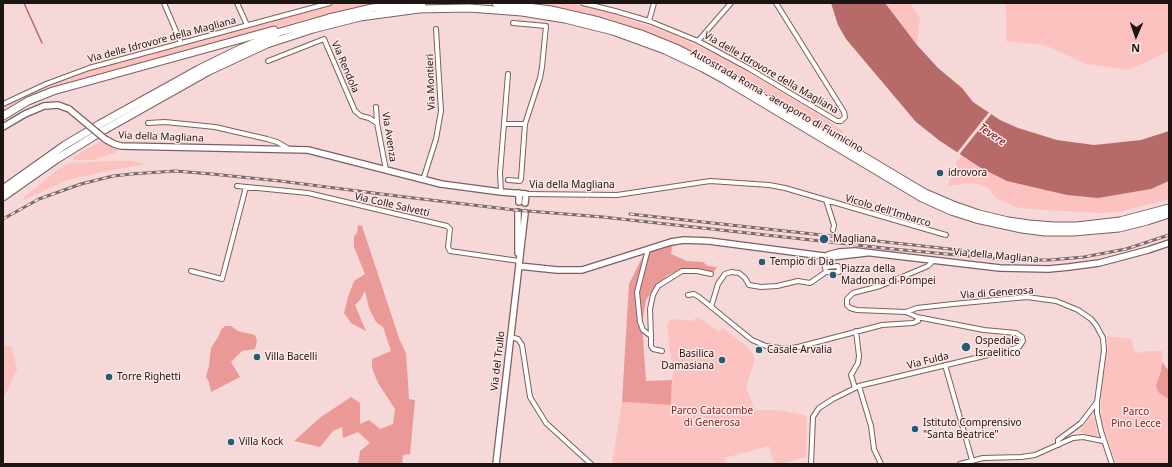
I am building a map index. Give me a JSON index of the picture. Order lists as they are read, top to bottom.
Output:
{
  "streets": {
    "highway": ["Autostrada Roma - aeroporto di Fiumicino"],
    "main road": ["Via della Magliana", "Via del Trullo"],
    "street": [
      "Via delle Idrovore della Magliana",
      "Via Rendola",
      "Via Montieri",
      "Via Avenza",
      "Via Colle Salvetti",
      "Vicolo dell'Imbarco",
      "Via di Generosa",
      "Via Fulda"
    ]
  },
  "crossings": [
    ["Via Rendola", "Via Avenza"],
    ["Via Montieri", "Via della Magliana"],
    ["Via della Magliana", "Via Avenza"],
    ["Via della Magliana", "Vicolo dell'Imbarco"],
    ["Via della Magliana", "Via di Generosa"],
    ["Via Colle Salvetti", "Via del Trullo"],
    ["Via di Generosa", "Via Fulda"]
  ],
  "water": ["Tevere"],
  "parks": ["Parco Catacombe di Generosa", "Parco Pino Lecce"],
  "places": [
    "idrovora",
    "Magliana",
    "Tempio di Dia",
    "Piazza della Madonna di Pompei",
    "Ospedale Israelitico",
    "Casale Arvalia",
    "Villa Bacelli",
    "Basilica Damasiana",
    "Torre Righetti",
    "Istituto Comprensivo \"Santa Beatrice\"",
    "Villa Kock"
  ],
  "north": "bottom"
}
